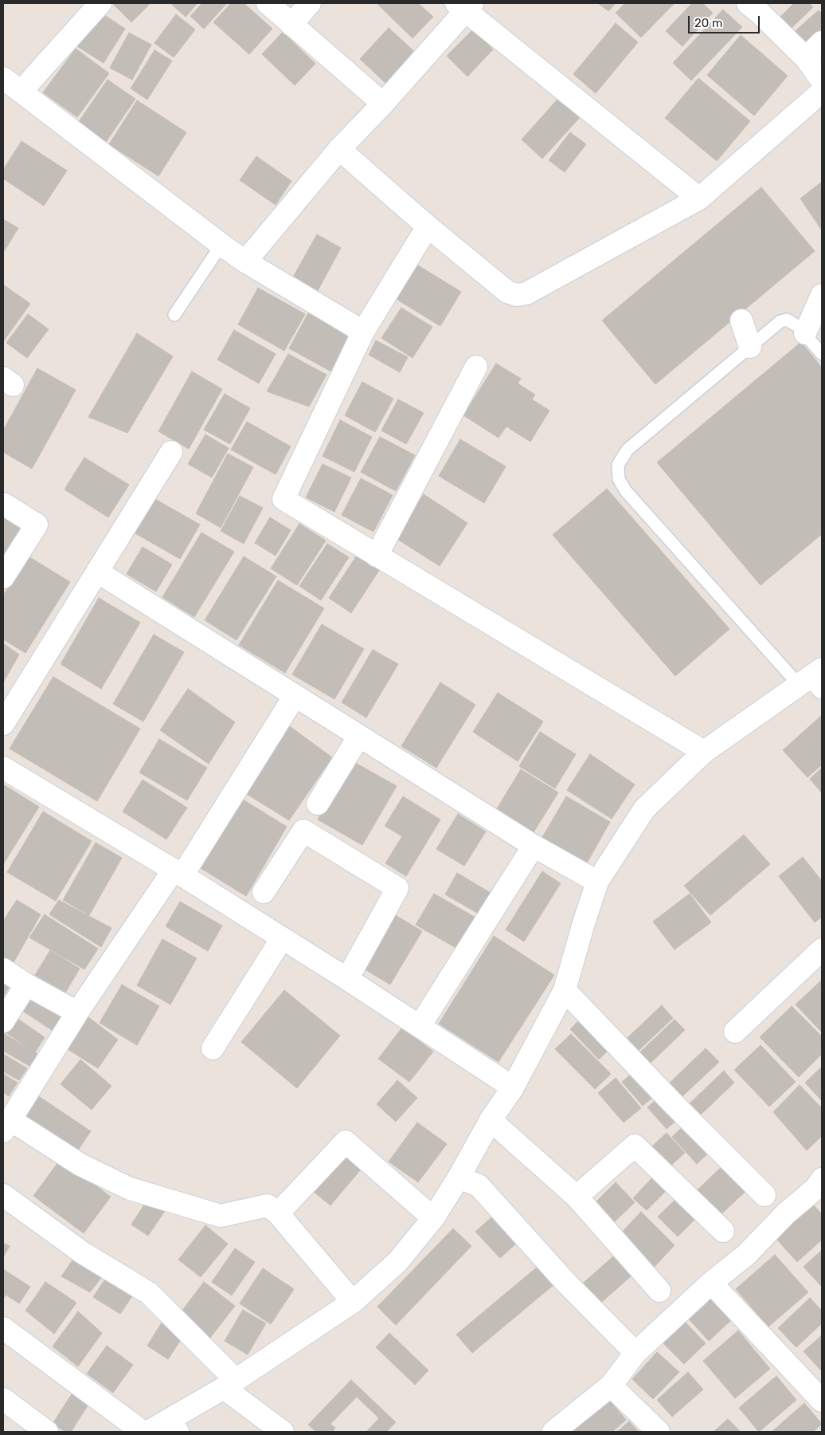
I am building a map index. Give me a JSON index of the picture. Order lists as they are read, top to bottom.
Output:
{
  "scale_bar": "20 m"
}
